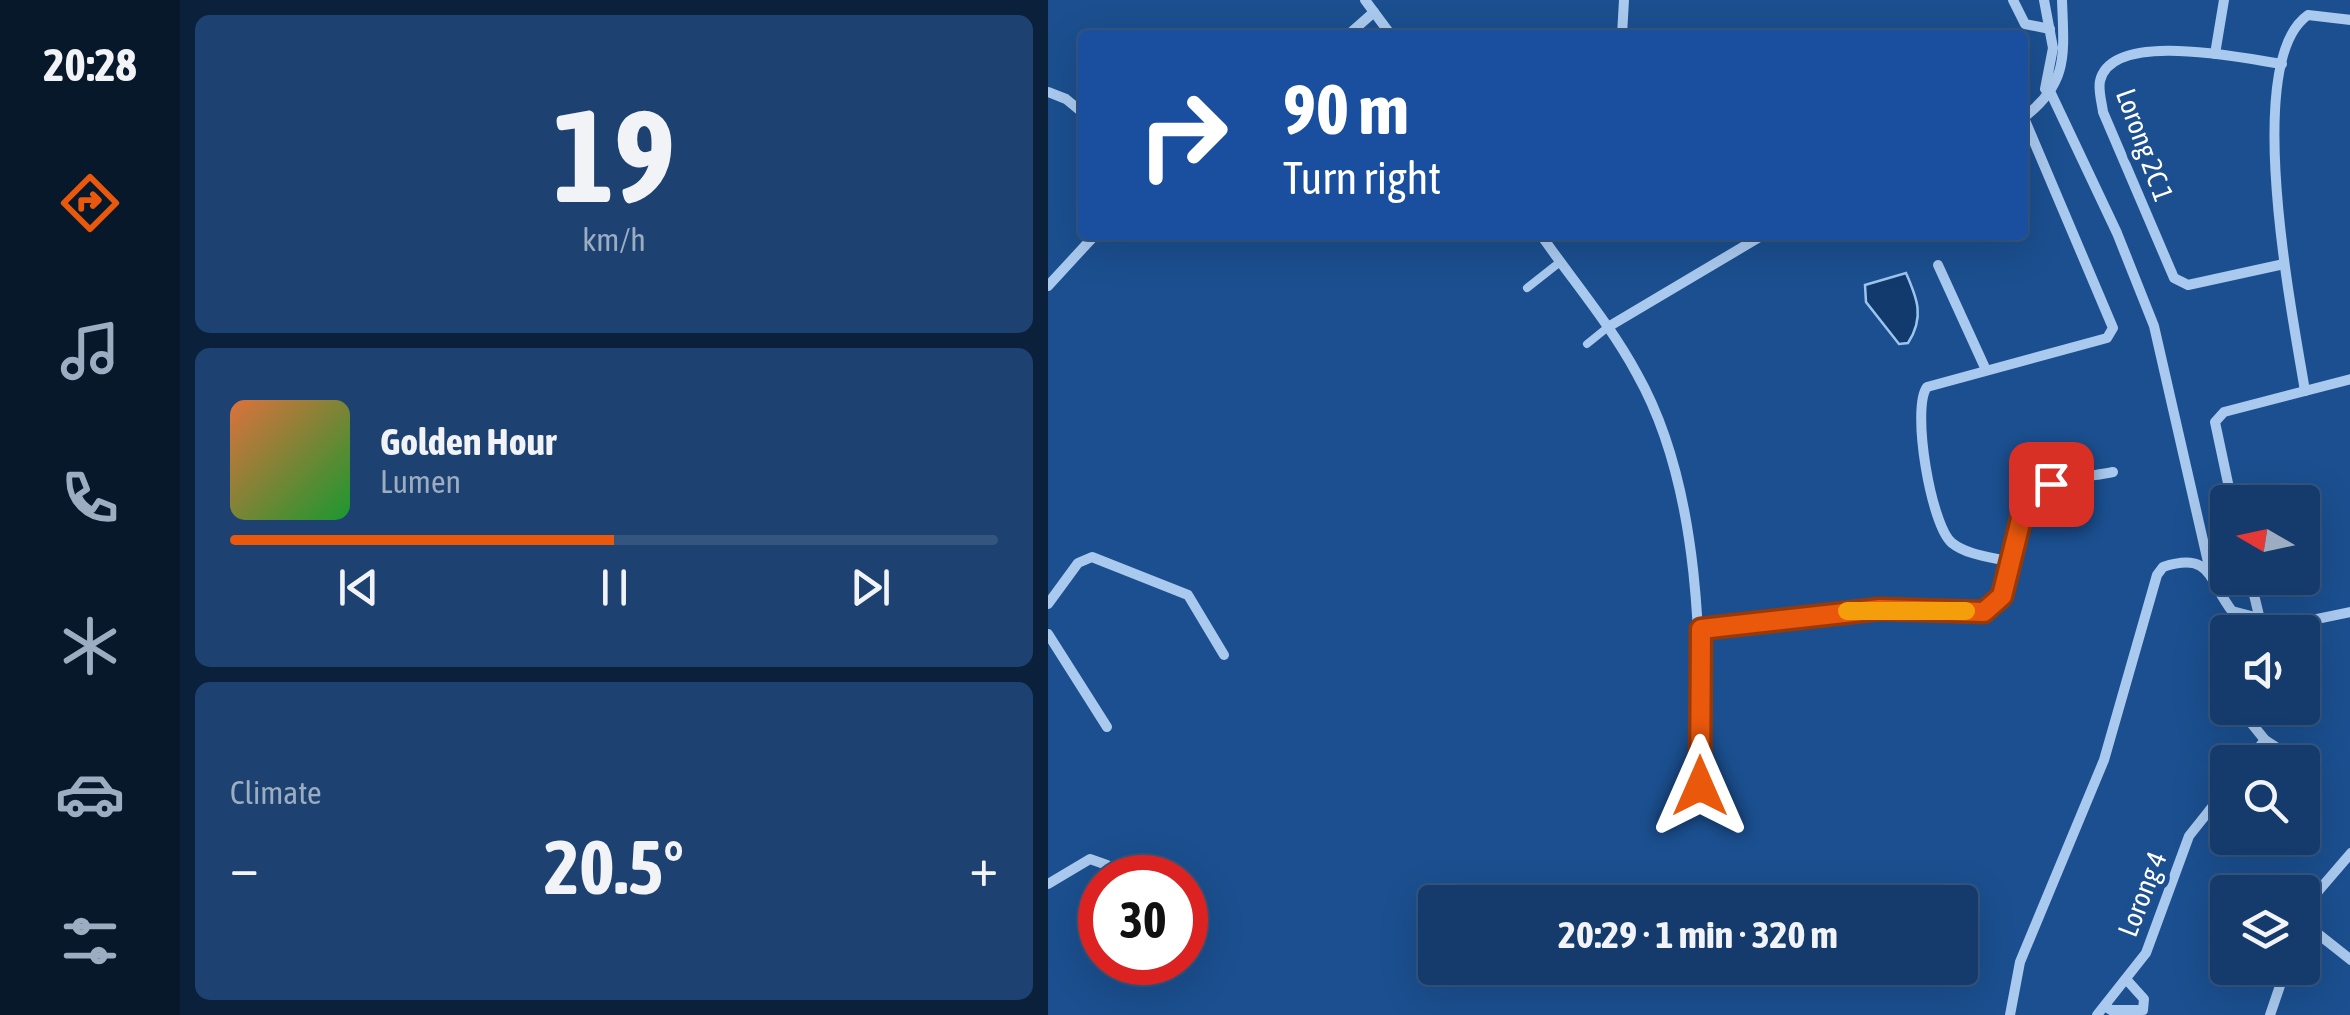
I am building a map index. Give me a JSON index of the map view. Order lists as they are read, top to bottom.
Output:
{
  "streets": {
    "street": ["Lorong 2C 1", "Lorong 4"]
  },
  "north": "left",
  "page": {
    "tabs": "20:28",
    "tile": [
      ["19", "km/h"],
      "Climate"
    ],
    "turn": ["90 m", "Turn right"],
    "song": ["Golden Hour", "Lumen"],
    "heat": ["−", "20.5°", "+"],
    "limit": "30",
    "trip": "20:29 · 1 min · 320 m"
  }
}
